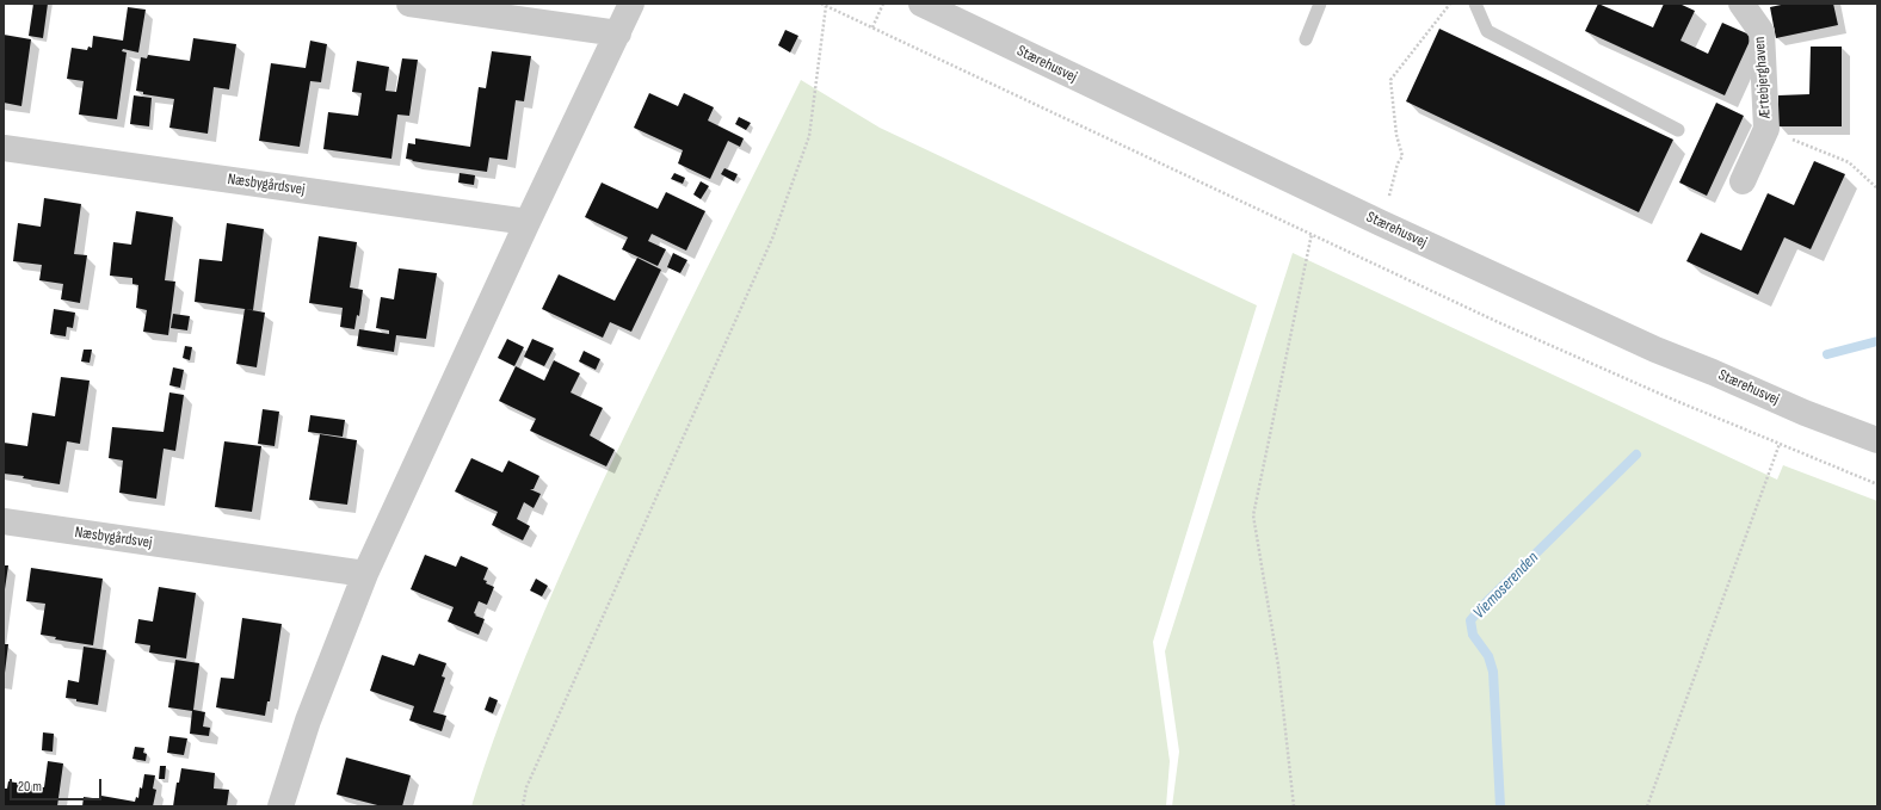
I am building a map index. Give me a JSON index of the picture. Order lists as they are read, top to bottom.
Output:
{
  "streets": {
    "street": ["Stærehusvej", "Ærtebjerghaven", "Næsbygårdsvej"]
  },
  "water": ["Viemoserenden"],
  "scale_bar": "20 m"
}
